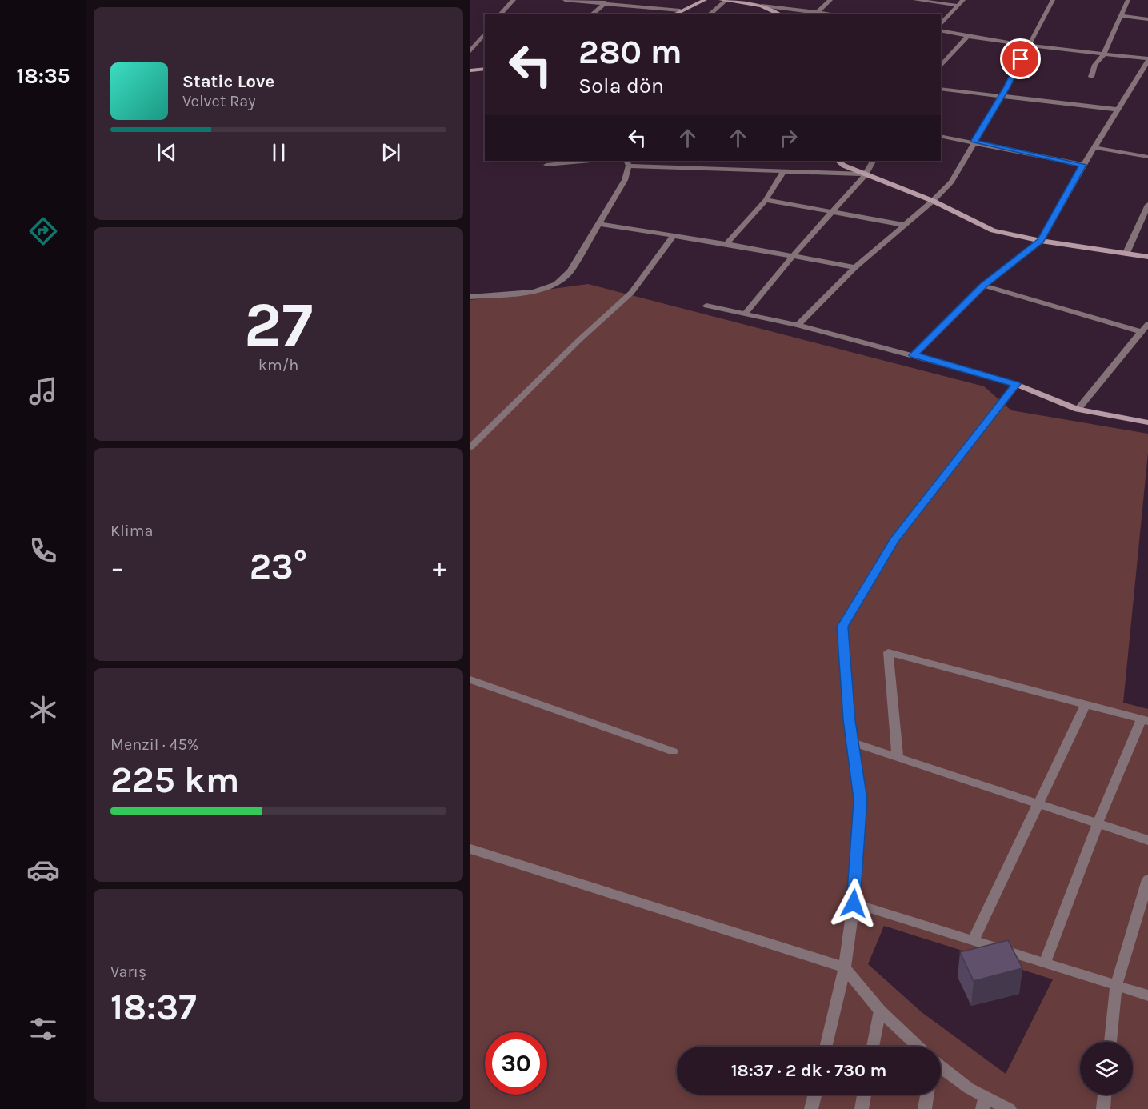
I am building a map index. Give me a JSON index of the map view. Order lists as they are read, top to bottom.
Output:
{
  "page": {
    "tabs": "18:35",
    "turn": ["280 m", "Sola dön"],
    "song": ["Static Love", "Velvet Ray"],
    "tile": [
      ["27", "km/h"],
      "Klima",
      ["Menzil · 45%", "225 km"],
      ["Varış", "18:37"]
    ],
    "heat": ["−", "23°", "+"],
    "limit": "30",
    "trip": "18:37 · 2 dk · 730 m"
  }
}
